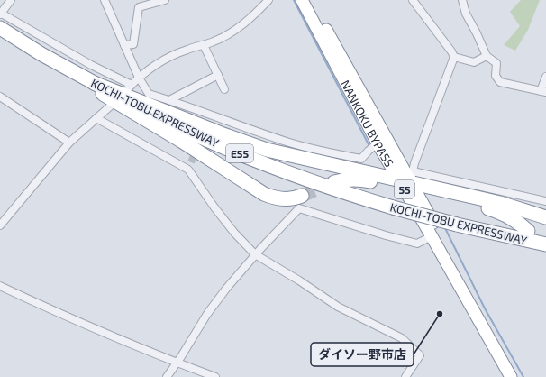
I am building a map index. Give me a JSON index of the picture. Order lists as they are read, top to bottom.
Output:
{
  "streets": {
    "highway": [
      "KOCHI-TOBU EXPRESSWAY",
      "NANKOKU BYPASS",
      "E55",
      "55"
    ]
  },
  "places": ["ダイソー野市店"]
}
